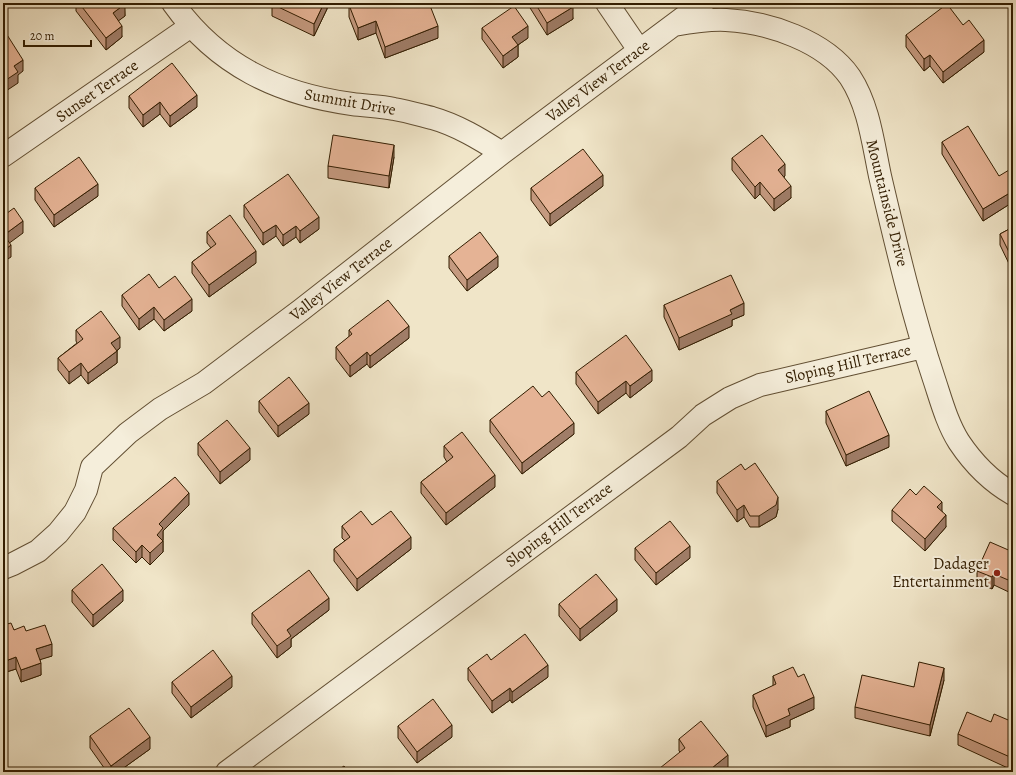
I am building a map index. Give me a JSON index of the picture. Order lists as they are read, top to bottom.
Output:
{
  "streets": {
    "street": [
      "Valley View Terrace",
      "Sunset Terrace",
      "Summit Drive",
      "Mountainside Drive",
      "Sloping Hill Terrace"
    ]
  },
  "crossings": [
    ["Valley View Terrace", "Summit Drive"],
    ["Valley View Terrace", "Mountainside Drive"],
    ["Sunset Terrace", "Summit Drive"],
    ["Mountainside Drive", "Sloping Hill Terrace"]
  ],
  "places": ["Dadager Entertainment"],
  "scale_bar": "20 m"
}
